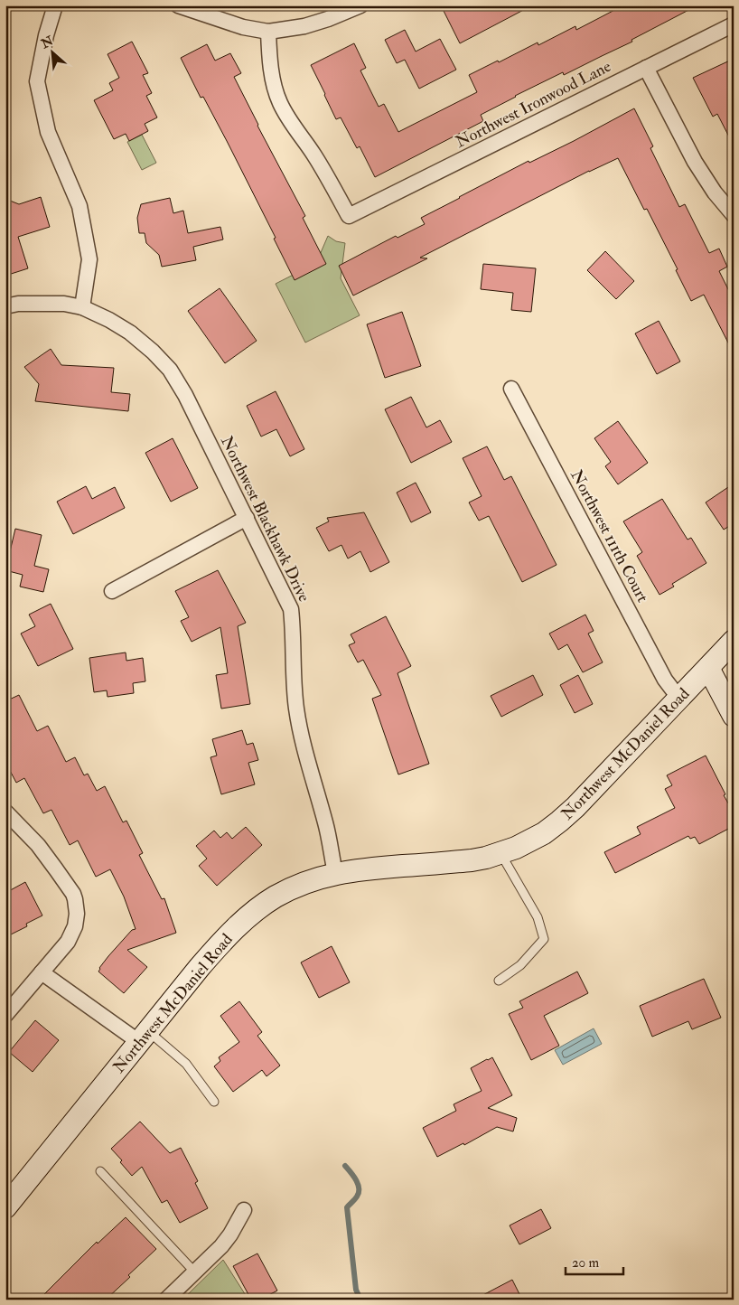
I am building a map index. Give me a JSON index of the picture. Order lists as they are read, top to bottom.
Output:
{
  "streets": {
    "street": [
      "Northwest Ironwood Lane",
      "Northwest Blackhawk Drive",
      "Northwest 111th Court",
      "Northwest McDaniel Road"
    ]
  },
  "crossings": [
    ["Northwest Blackhawk Drive", "Northwest McDaniel Road"],
    ["Northwest 111th Court", "Northwest McDaniel Road"]
  ],
  "scale_bar": "20 m",
  "north": "top left"
}
